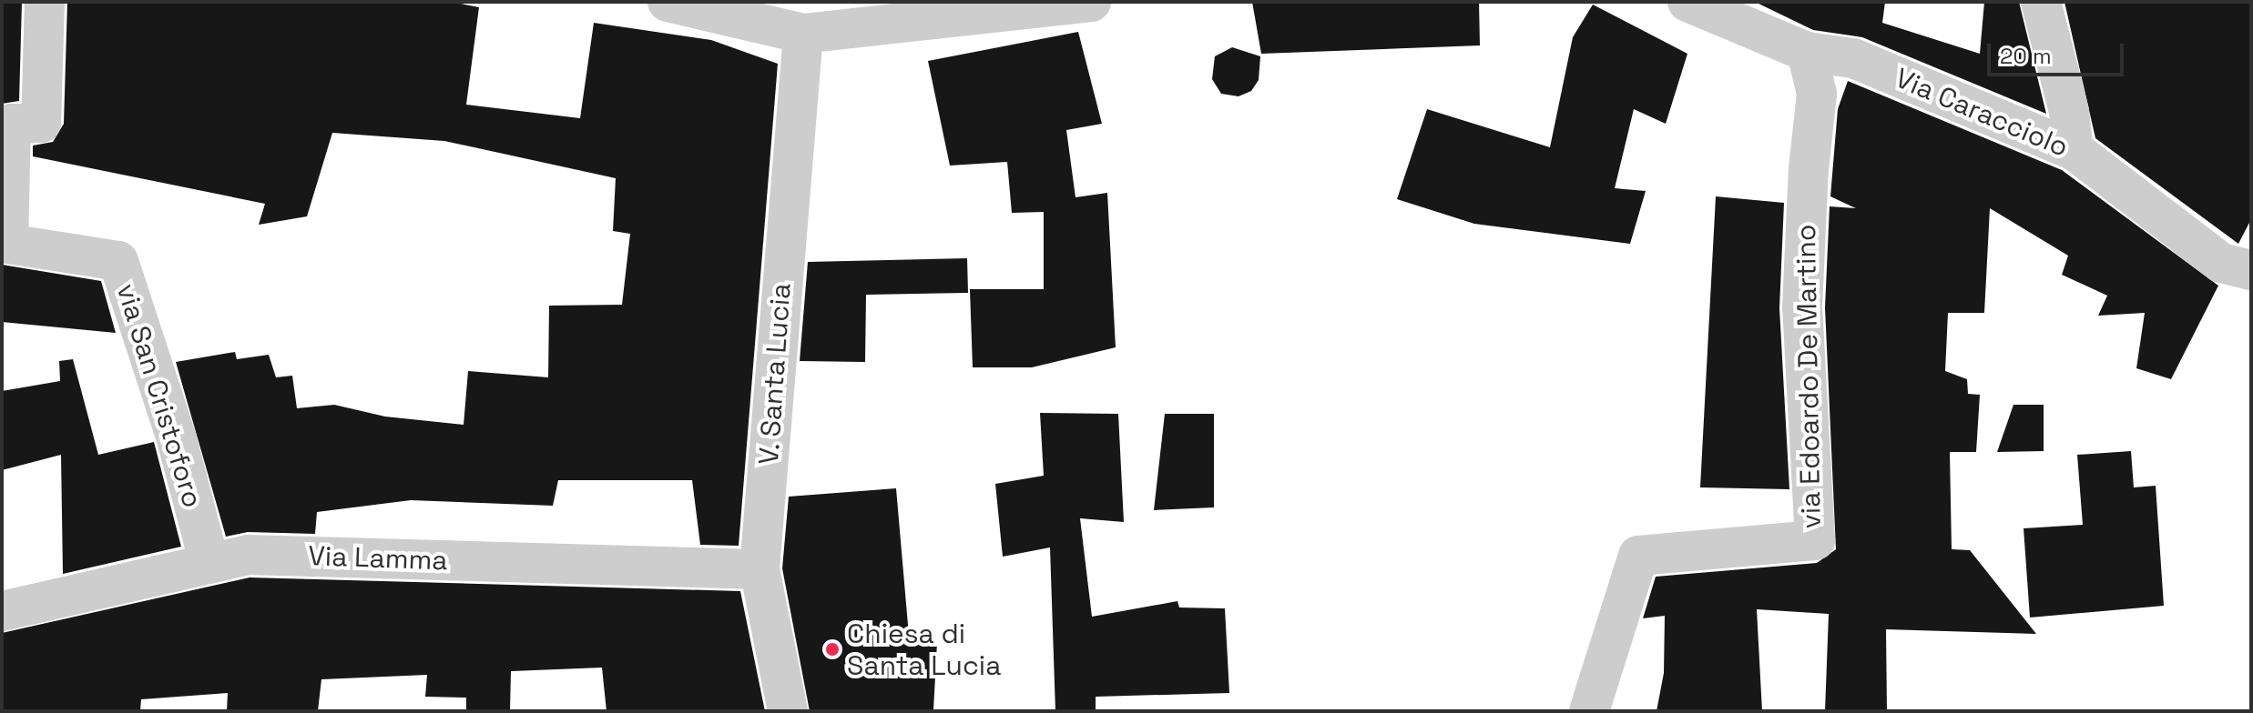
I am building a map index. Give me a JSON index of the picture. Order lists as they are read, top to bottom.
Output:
{
  "streets": {
    "street": [
      "Via Caracciolo",
      "V. Santa Lucia",
      "via Edoardo De Martino",
      "via San Cristoforo",
      "Via Lamma"
    ]
  },
  "crossings": [
    ["Via Caracciolo", "via Edoardo De Martino"],
    ["V. Santa Lucia", "Via Lamma"],
    ["via San Cristoforo", "Via Lamma"]
  ],
  "places": ["Chiesa di Santa Lucia"],
  "scale_bar": "20 m"
}
